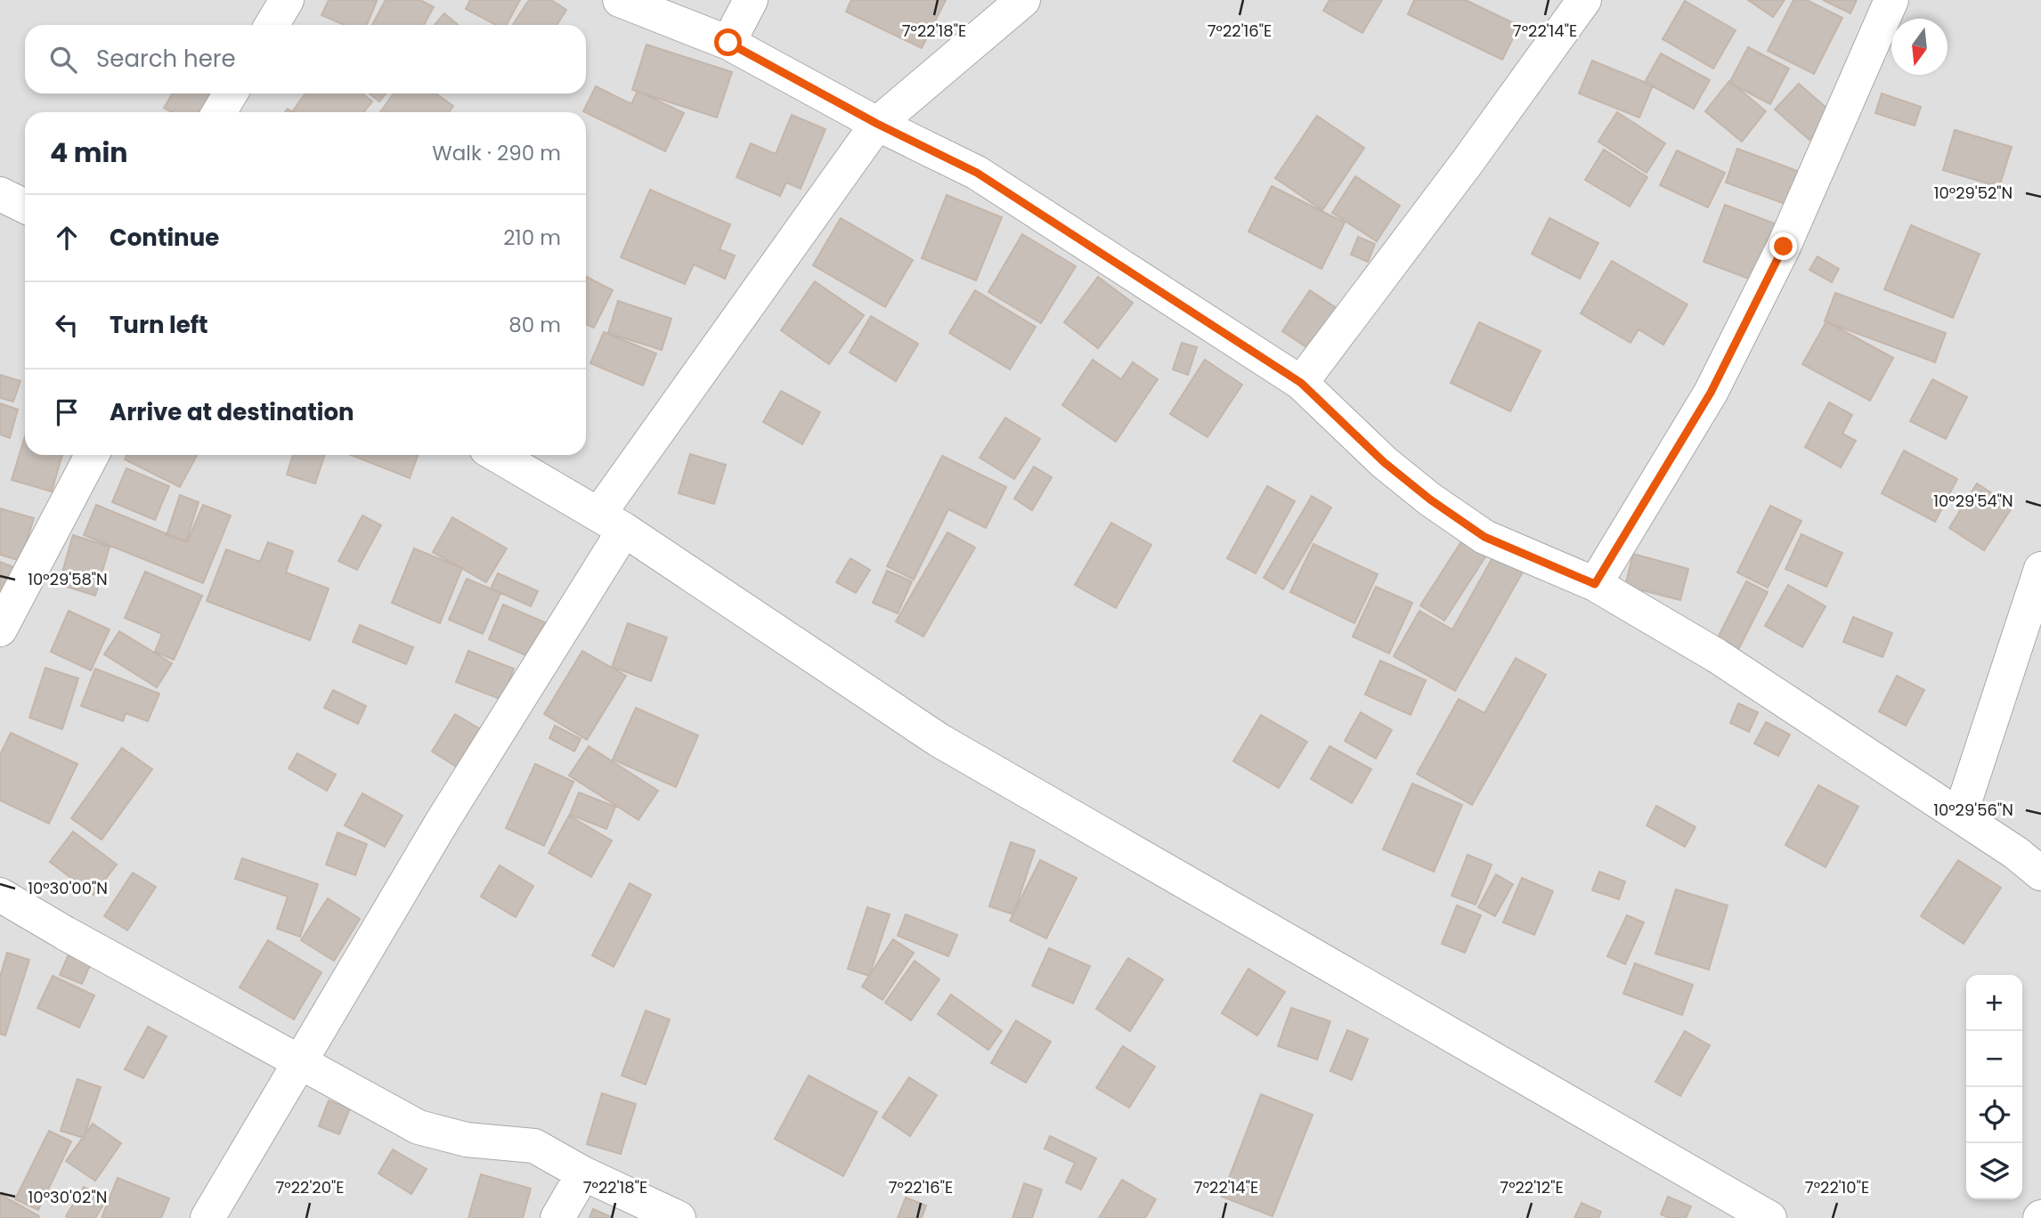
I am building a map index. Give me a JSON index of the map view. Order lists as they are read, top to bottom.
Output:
{
  "north": "bottom",
  "page": {
    "search": "Search here",
    "heading": ["4 min", "Walk · 290 m"],
    "list": [
      ["Continue", "210 m"],
      ["Turn left", "80 m"],
      "Arrive at destination"
    ],
    "map_buttons": ["+", "−"]
  },
  "coordinates": [
    "7°22'18\"E",
    "7°22'16\"E",
    "7°22'14\"E",
    "10°29'52\"N",
    "10°29'54\"N",
    "10°29'58\"N",
    "10°29'56\"N",
    "10°30'00\"N",
    "7°22'20\"E",
    "7°22'12\"E",
    "7°22'10\"E",
    "10°30'02\"N"
  ]
}
